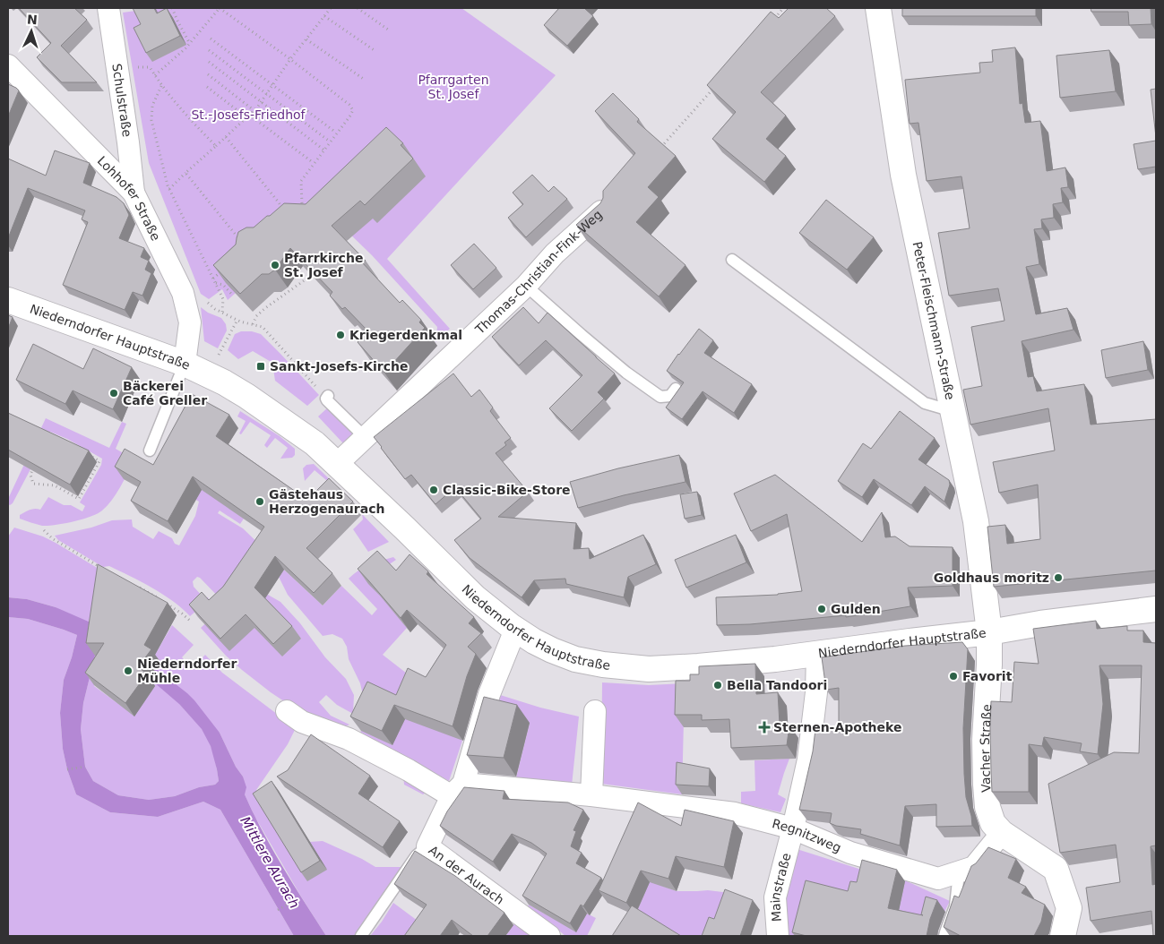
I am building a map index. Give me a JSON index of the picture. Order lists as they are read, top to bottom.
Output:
{
  "streets": {
    "street": [
      "Schulstraße",
      "Lohhofer Straße",
      "Thomas-Christian-Fink-Weg",
      "Peter-Fleischmann-Straße",
      "Niederndorfer Hauptstraße",
      "Vacher Straße",
      "Regnitzweg",
      "An der Aurach",
      "Mainstraße"
    ]
  },
  "crossings": [
    ["Schulstraße", "Lohhofer Straße"],
    ["Lohhofer Straße", "Niederndorfer Hauptstraße"],
    ["Thomas-Christian-Fink-Weg", "Niederndorfer Hauptstraße"],
    ["Peter-Fleischmann-Straße", "Niederndorfer Hauptstraße"],
    ["Peter-Fleischmann-Straße", "Vacher Straße"],
    ["Niederndorfer Hauptstraße", "Vacher Straße"],
    ["Niederndorfer Hauptstraße", "An der Aurach"],
    ["Niederndorfer Hauptstraße", "Mainstraße"],
    ["Vacher Straße", "Regnitzweg"],
    ["Regnitzweg", "An der Aurach"],
    ["Regnitzweg", "Mainstraße"]
  ],
  "water": ["Mittlere Aurach"],
  "parks": ["Pfarrgarten St. Josef", "St.-Josefs-Friedhof"],
  "places": {
    "other": [
      "Pfarrkirche St. Josef",
      "Kriegerdenkmal",
      "Bäckerei Café Greller",
      "Classic-Bike-Store",
      "Gästehaus Herzogenaurach",
      "Goldhaus moritz",
      "Gulden",
      "Niederndorfer Mühle",
      "Favorit",
      "Bella Tandoori"
    ],
    "transit": ["Sankt-Josefs-Kirche"],
    "health": ["Sternen-Apotheke"]
  },
  "north": "top"
}
